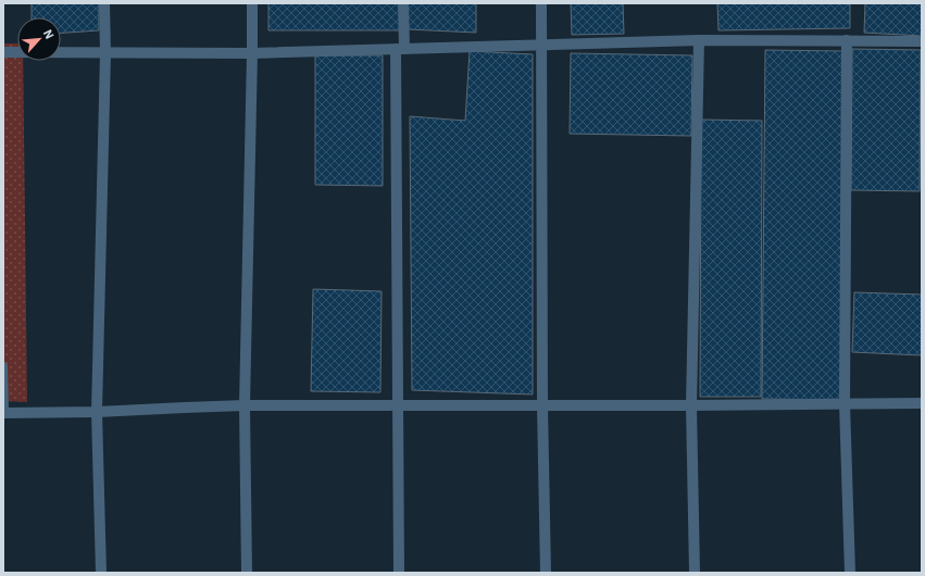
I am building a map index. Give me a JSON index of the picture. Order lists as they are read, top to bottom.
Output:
{
  "north": "top right"
}
